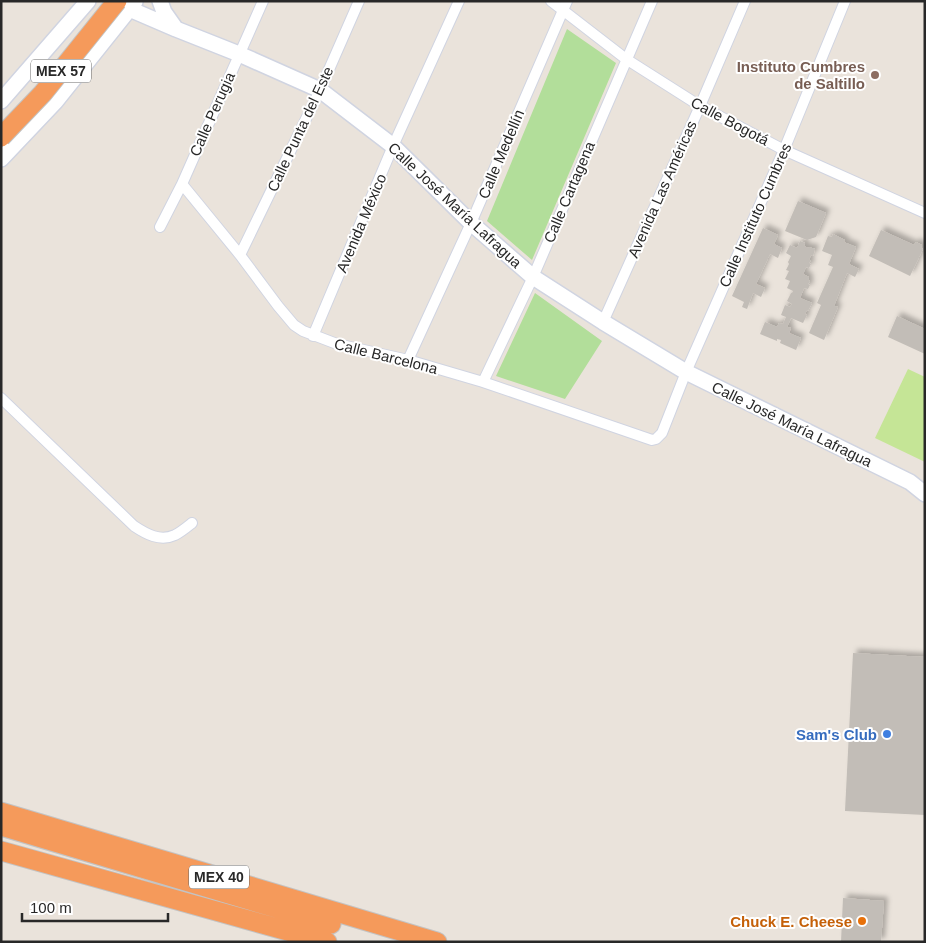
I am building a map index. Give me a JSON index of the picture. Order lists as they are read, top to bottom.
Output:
{
  "streets": {
    "highway": ["MEX 57", "MEX 40"],
    "main road": ["Calle José María Lafragua"],
    "street": [
      "Calle Perugia",
      "Calle Bogotá",
      "Calle Punta del Este",
      "Calle Medellín",
      "Avenida Las Américas",
      "Calle Cartagena",
      "Calle Instituto Cumbres",
      "Avenida México",
      "Calle Barcelona"
    ]
  },
  "crossings": [
    ["MEX 57", "Calle José María Lafragua"],
    ["Calle Perugia", "Calle José María Lafragua"],
    ["Calle Perugia", "Calle Barcelona"],
    ["Calle Bogotá", "Calle Medellín"],
    ["Calle Bogotá", "Avenida Las Américas"],
    ["Calle Bogotá", "Calle Cartagena"],
    ["Calle Bogotá", "Calle Instituto Cumbres"],
    ["Calle Punta del Este", "Calle José María Lafragua"],
    ["Calle Punta del Este", "Calle Barcelona"],
    ["Calle Medellín", "Calle José María Lafragua"],
    ["Calle Medellín", "Calle Barcelona"],
    ["Avenida Las Américas", "Calle José María Lafragua"],
    ["Calle Cartagena", "Calle José María Lafragua"],
    ["Calle Cartagena", "Calle Barcelona"],
    ["Calle José María Lafragua", "Calle Instituto Cumbres"],
    ["Calle José María Lafragua", "Avenida México"],
    ["Calle Instituto Cumbres", "Calle Barcelona"],
    ["Avenida México", "Calle Barcelona"]
  ],
  "places": ["Instituto Cumbres de Saltillo", "Sam's Club", "Chuck E. Cheese"],
  "scale_bar": "100 m"
}
